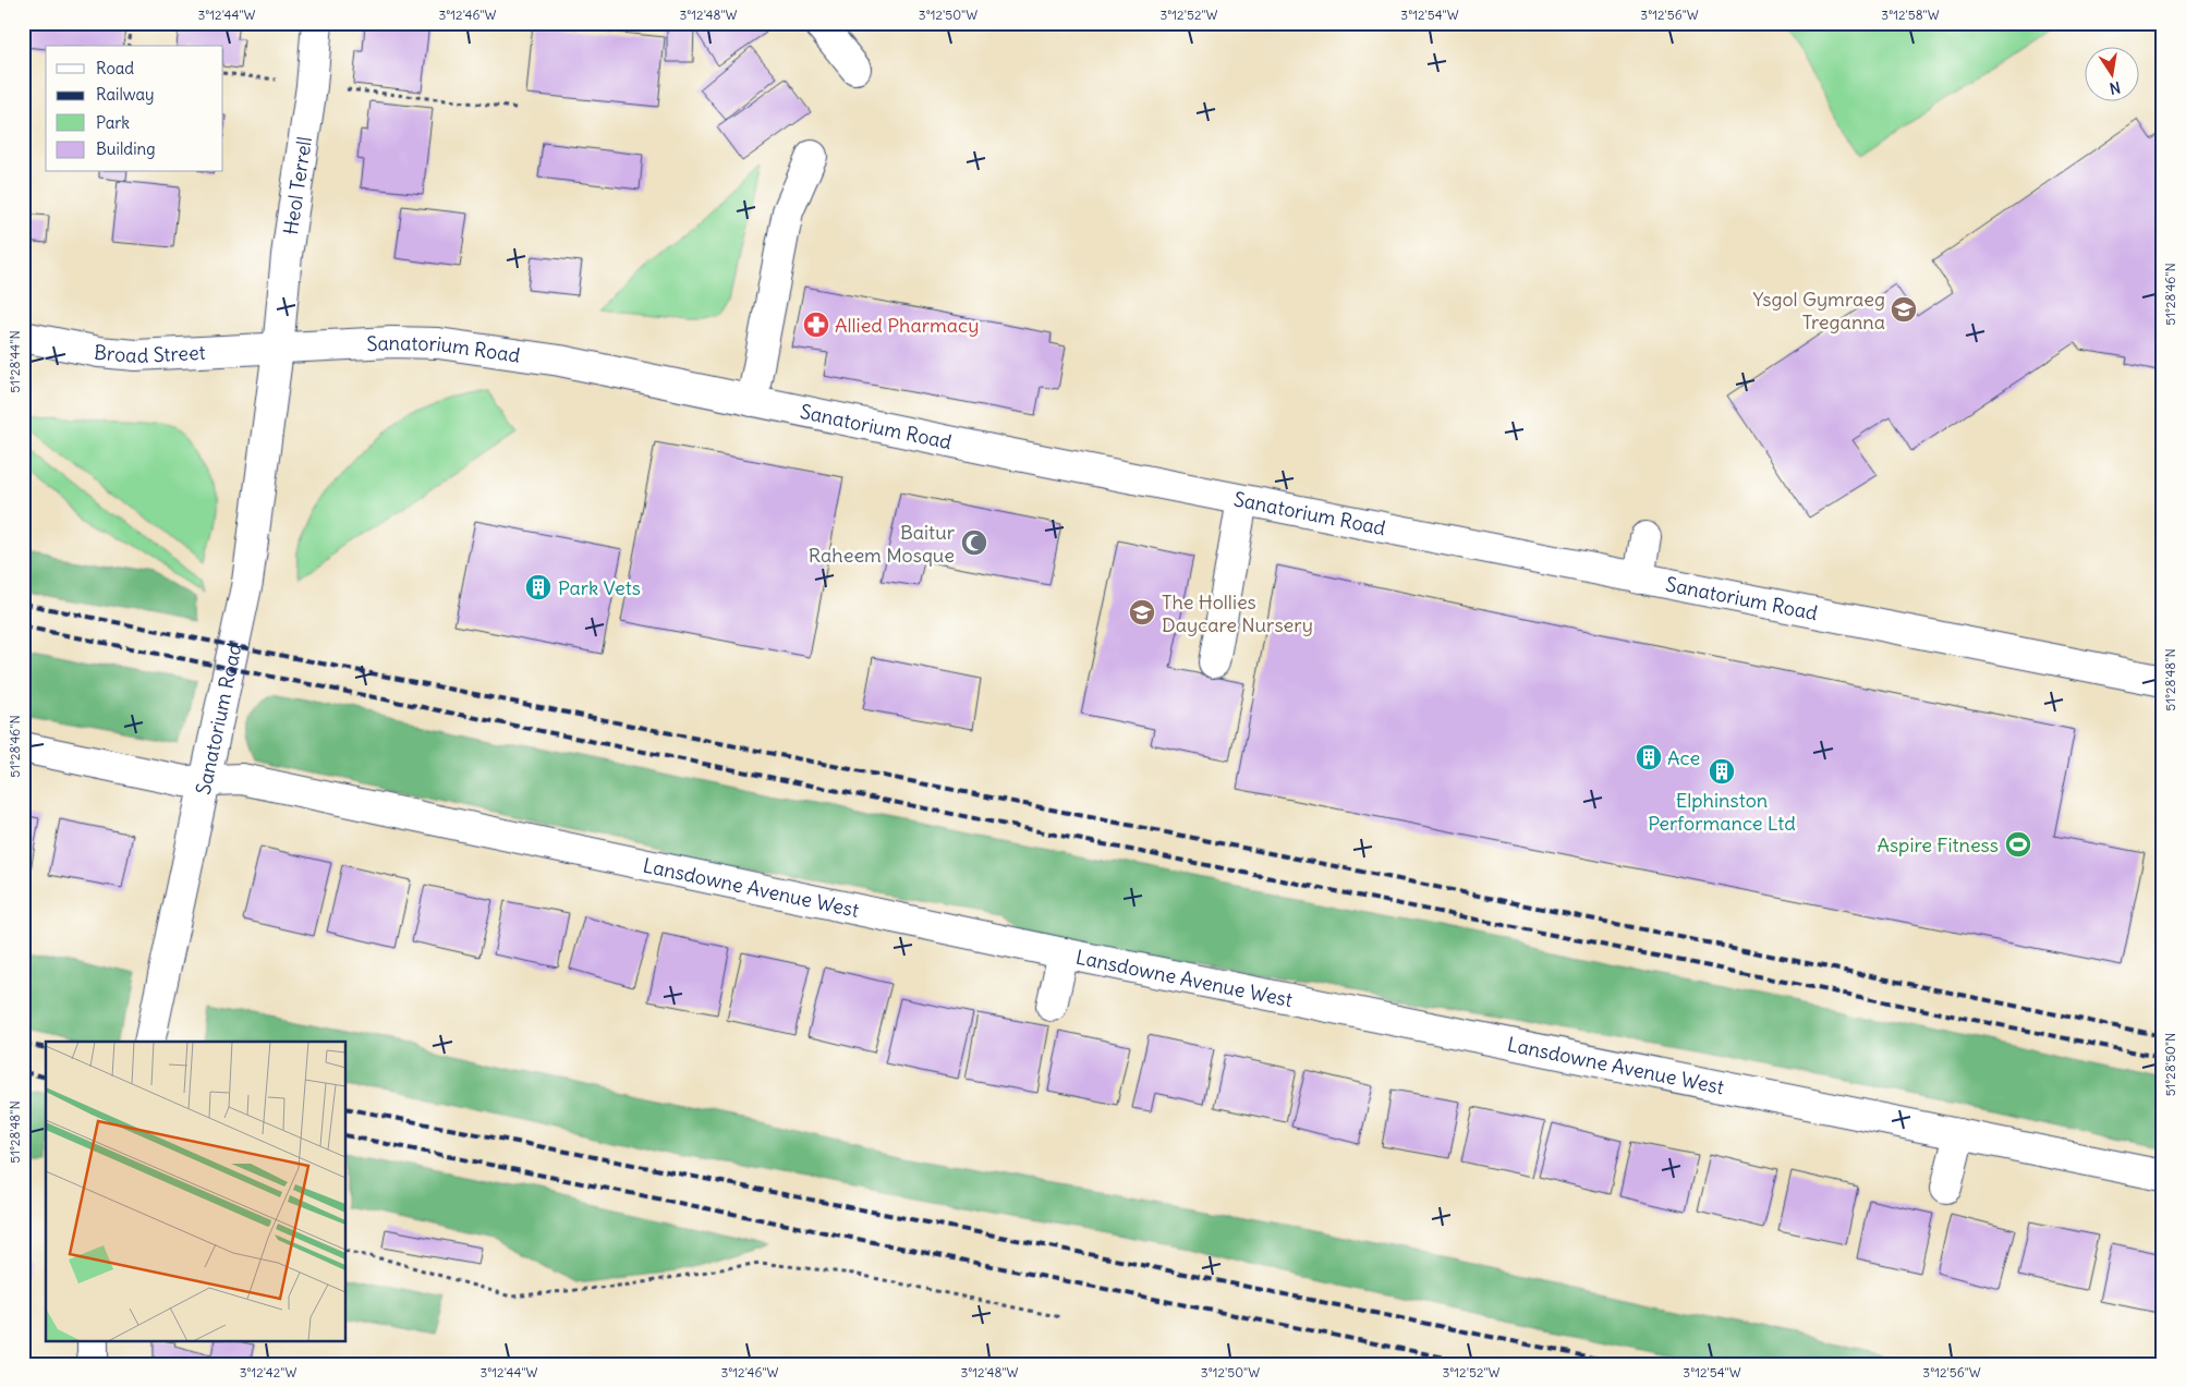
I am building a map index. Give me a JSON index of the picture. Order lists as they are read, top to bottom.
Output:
{
  "streets": {
    "street": [
      "Heol Terrell",
      "Sanatorium Road",
      "Broad Street",
      "Lansdowne Avenue West"
    ]
  },
  "crossings": [
    ["Heol Terrell", "Sanatorium Road"],
    ["Heol Terrell", "Broad Street"],
    ["Sanatorium Road", "Broad Street"],
    ["Sanatorium Road", "Lansdowne Avenue West"]
  ],
  "places": {
    "school or university": ["Ysgol Gymraeg Treganna", "The Hollies Daycare Nursery"],
    "pharmacy": ["Allied Pharmacy"],
    "mosque": ["Baitur Raheem Mosque"],
    "building": ["Park Vets", "Ace", "Elphinston Performance Ltd"],
    "sports": ["Aspire Fitness"]
  },
  "legend": [
    "Road",
    "Railway",
    "Park",
    "Building"
  ],
  "north": "bottom",
  "coordinates": [
    "3°12'44\"W",
    "3°12'46\"W",
    "3°12'48\"W",
    "3°12'50\"W",
    "3°12'52\"W",
    "3°12'54\"W",
    "3°12'56\"W",
    "3°12'58\"W",
    "51°28'46\"N",
    "51°28'44\"N",
    "51°28'48\"N",
    "51°28'50\"N",
    "3°12'42\"W"
  ]
}
